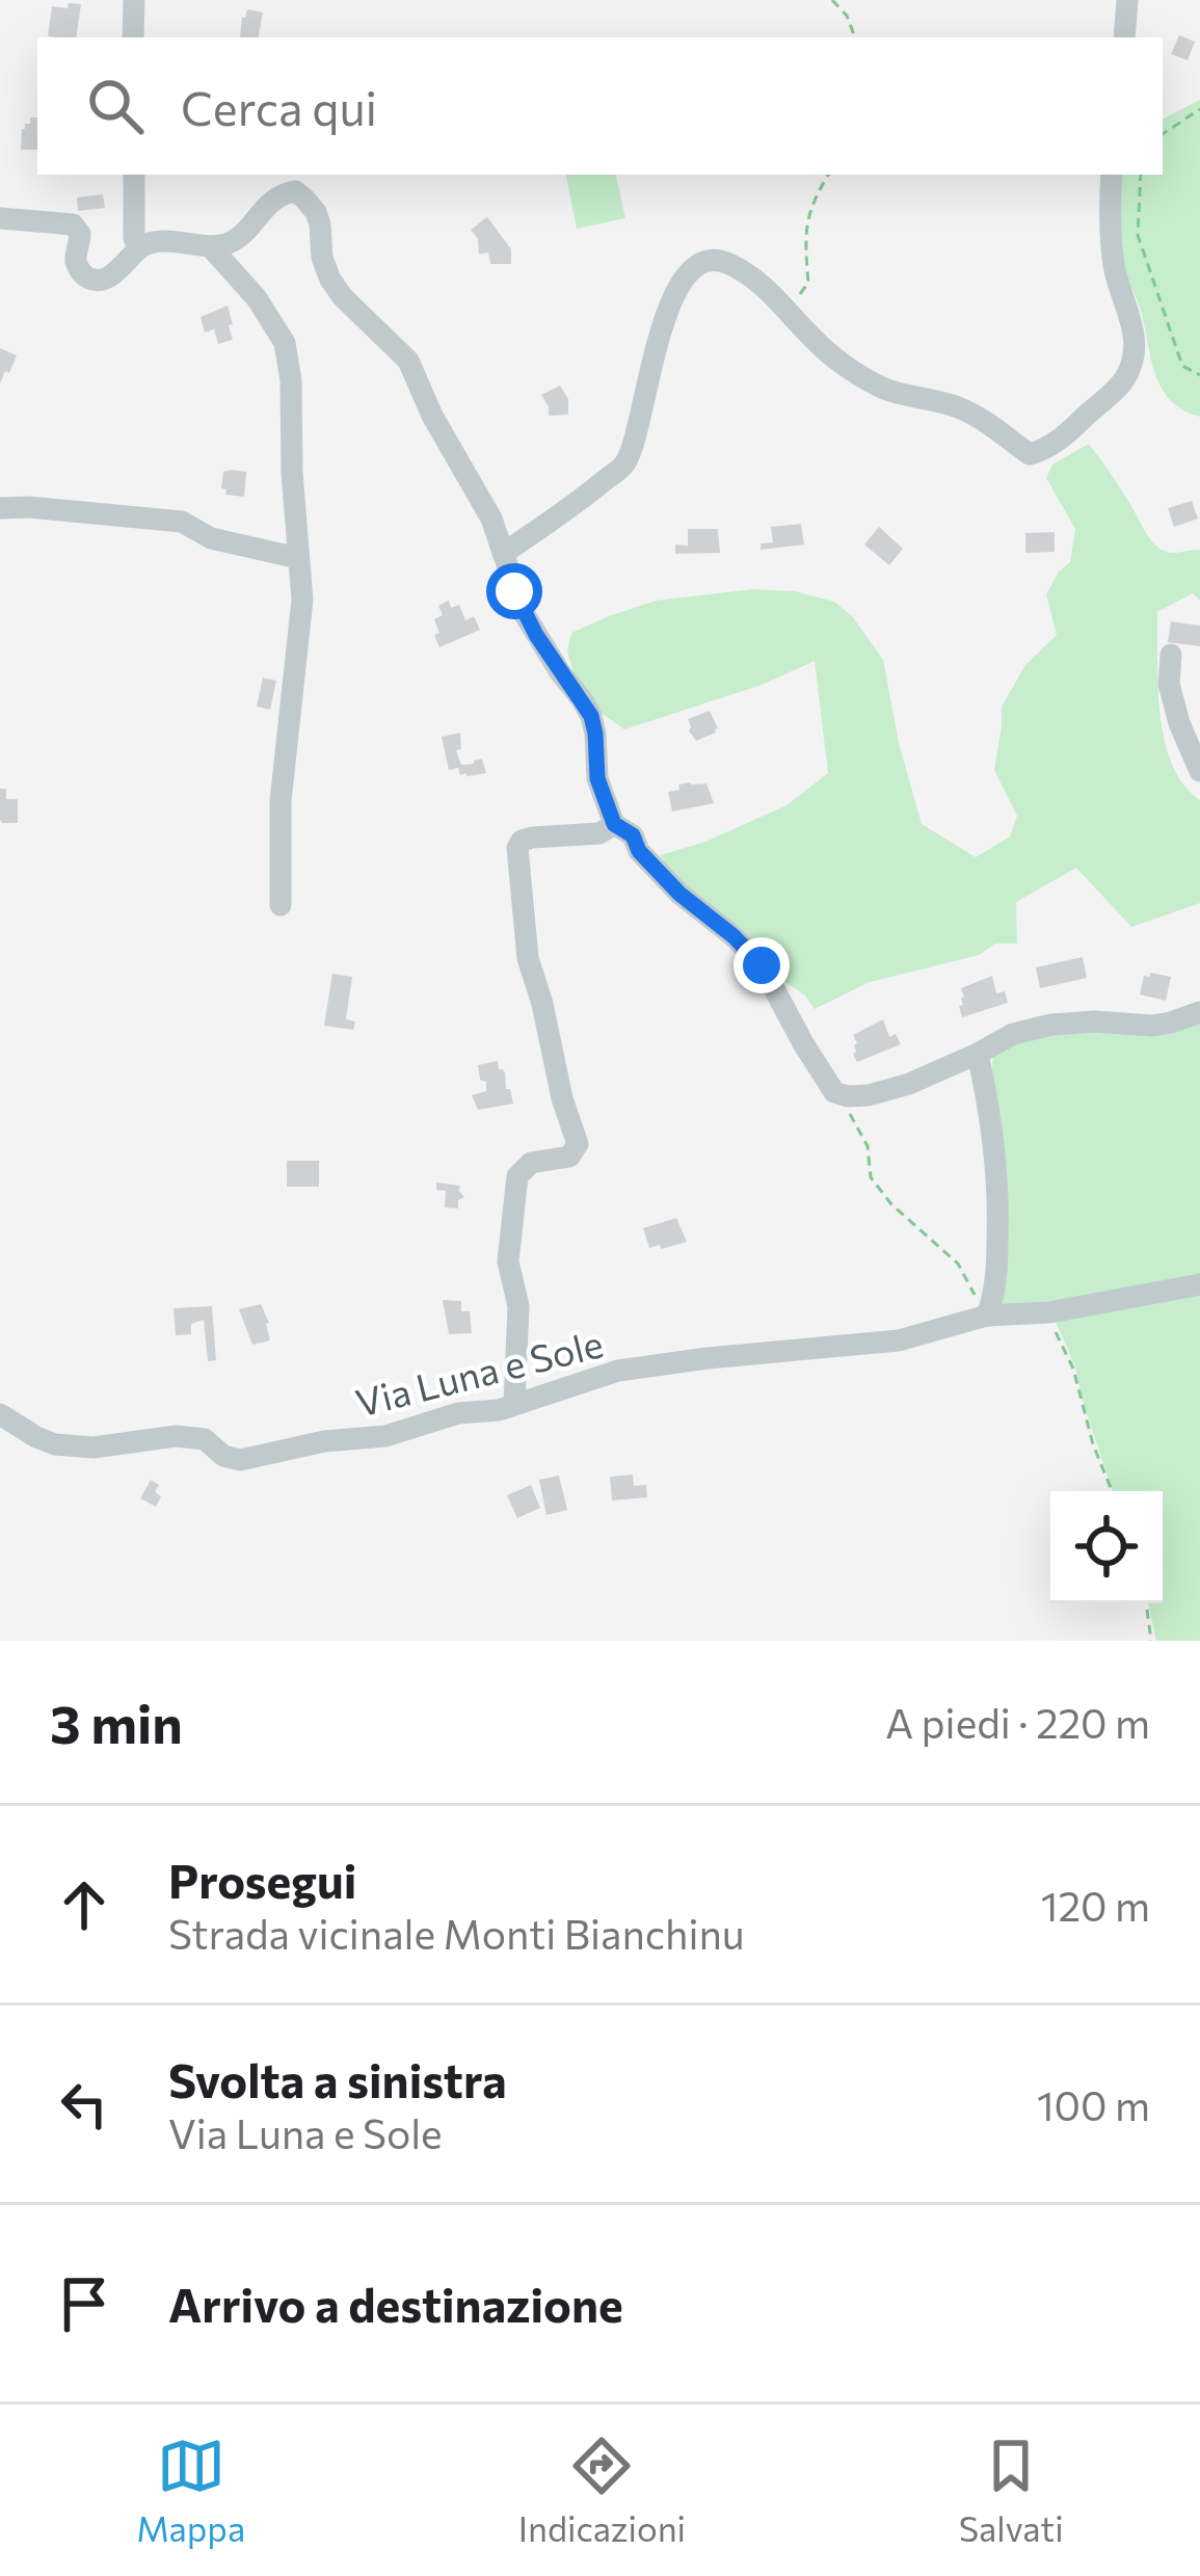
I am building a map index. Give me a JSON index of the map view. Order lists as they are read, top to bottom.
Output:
{
  "streets": {
    "street": ["Via Luna e Sole"]
  },
  "page": {
    "search": "Cerca qui",
    "heading": ["3 min", "A piedi · 220 m"],
    "list": [
      ["Prosegui", "Strada vicinale Monti Bianchinu", "120 m"],
      ["Svolta a sinistra", "Via Luna e Sole", "100 m"],
      "Arrivo a destinazione"
    ],
    "nav": ["Mappa", "Indicazioni", "Salvati"]
  }
}
